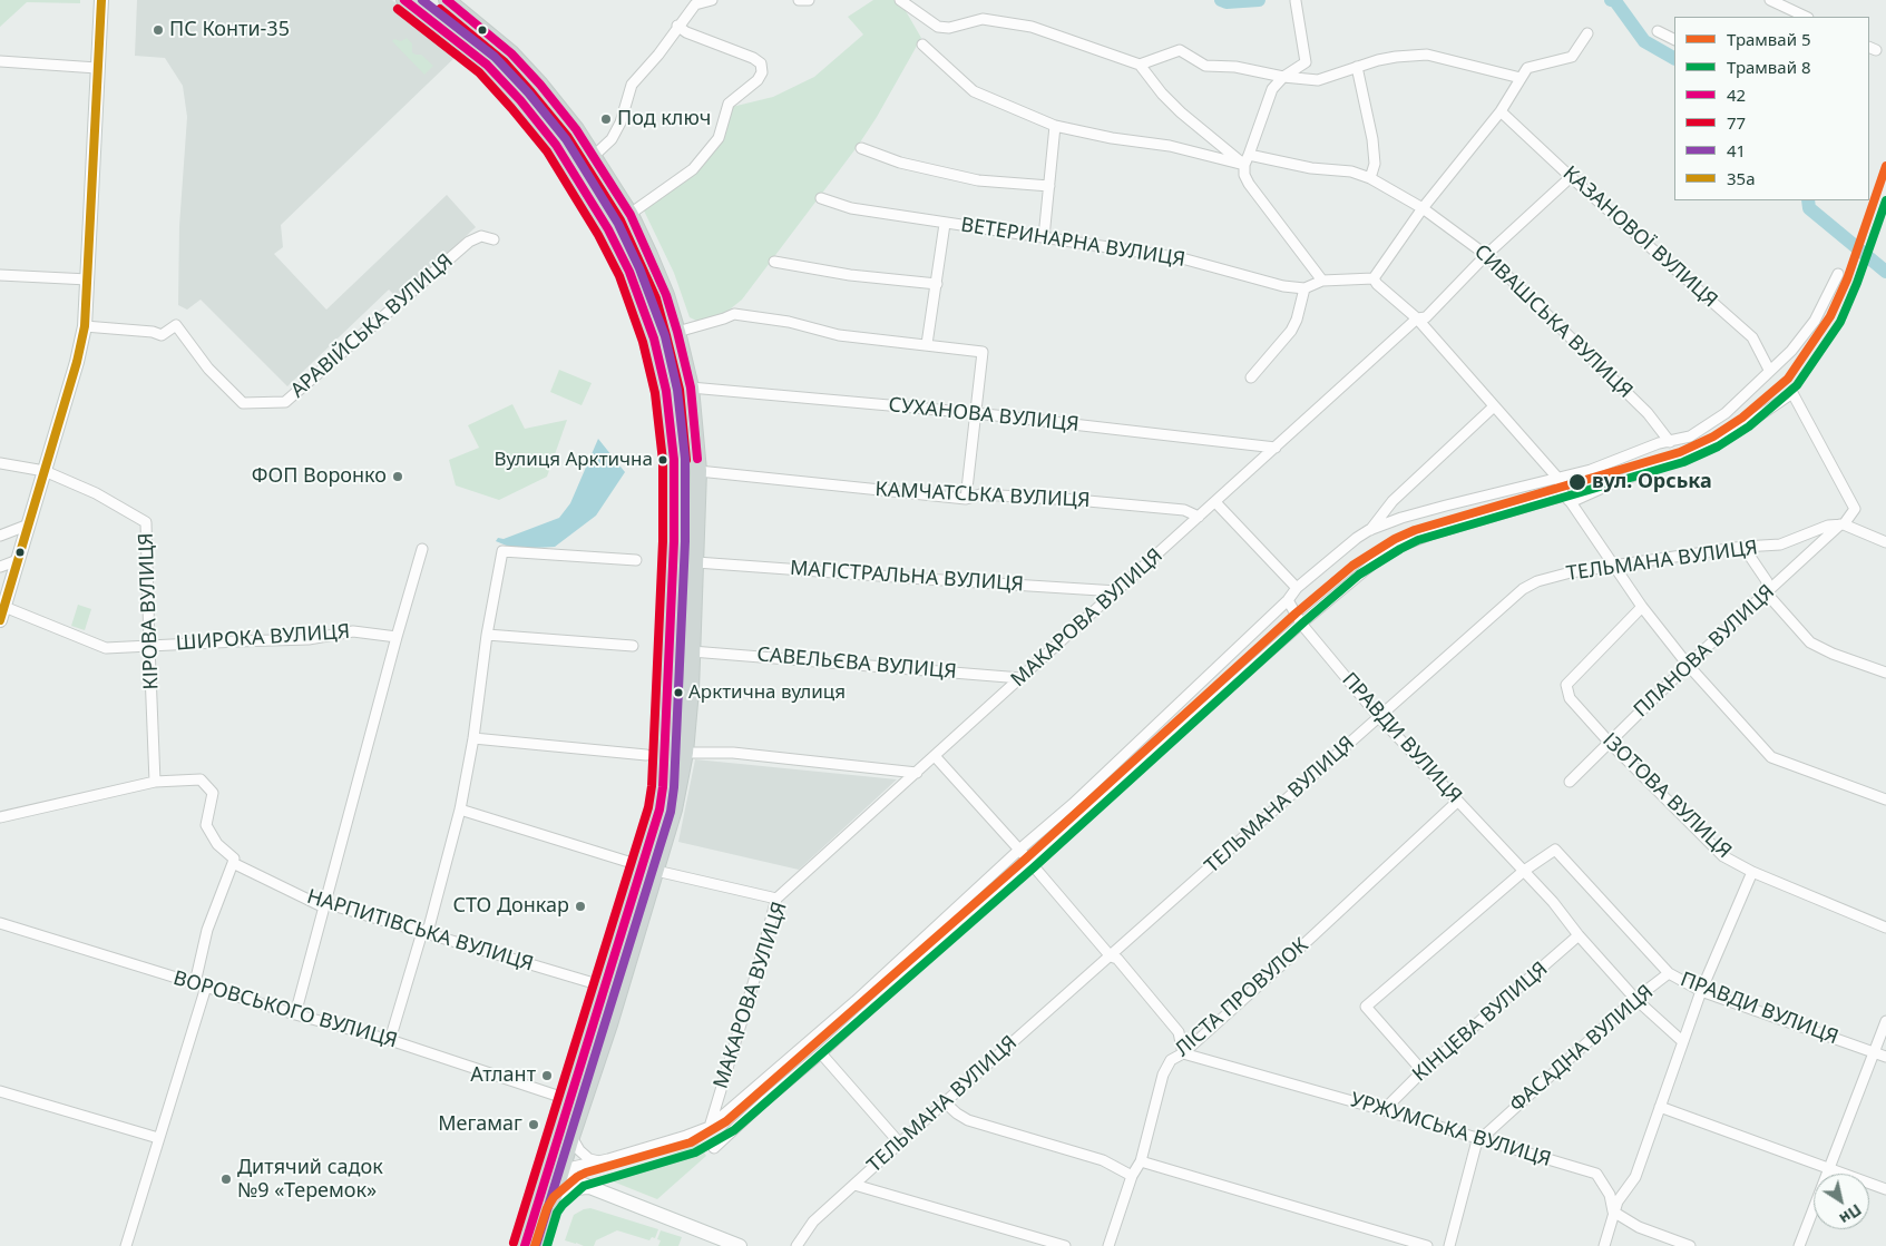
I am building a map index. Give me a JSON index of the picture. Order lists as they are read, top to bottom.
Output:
{
  "streets": {
    "street": [
      "КАЗАНОВОЇ ВУЛИЦЯ",
      "ВЕТЕРИНАРНА ВУЛИЦЯ",
      "СИВАШСЬКА ВУЛИЦЯ",
      "АРАВІЙСЬКА ВУЛИЦЯ",
      "СУХАНОВА ВУЛИЦЯ",
      "КАМЧАТСЬКА ВУЛИЦЯ",
      "ТЕЛЬМАНА ВУЛИЦЯ",
      "МАГІСТРАЛЬНА ВУЛИЦЯ",
      "КІРОВА ВУЛИЦЯ",
      "МАКАРОВА ВУЛИЦЯ",
      "ШИРОКА ВУЛИЦЯ",
      "ПЛАНОВА ВУЛИЦЯ",
      "САВЕЛЬЄВА ВУЛИЦЯ",
      "ПРАВДИ ВУЛИЦЯ",
      "ІЗОТОВА ВУЛИЦЯ",
      "НАРПИТІВСЬКА ВУЛИЦЯ",
      "ЛІСТА ПРОВУЛОК",
      "ВОРОВСЬКОГО ВУЛИЦЯ",
      "КІНЦЕВА ВУЛИЦЯ",
      "ФАСАДНА ВУЛИЦЯ",
      "УРЖУМСЬКА ВУЛИЦЯ"
    ]
  },
  "crossings": [
    ["КАЗАНОВОЇ ВУЛИЦЯ", "МАКАРОВА ВУЛИЦЯ"],
    ["СИВАШСЬКА ВУЛИЦЯ", "МАКАРОВА ВУЛИЦЯ"],
    ["СУХАНОВА ВУЛИЦЯ", "МАКАРОВА ВУЛИЦЯ"],
    ["КАМЧАТСЬКА ВУЛИЦЯ", "МАКАРОВА ВУЛИЦЯ"],
    ["ТЕЛЬМАНА ВУЛИЦЯ", "ПЛАНОВА ВУЛИЦЯ"],
    ["ТЕЛЬМАНА ВУЛИЦЯ", "ПРАВДИ ВУЛИЦЯ"],
    ["МАГІСТРАЛЬНА ВУЛИЦЯ", "МАКАРОВА ВУЛИЦЯ"],
    ["КІРОВА ВУЛИЦЯ", "ШИРОКА ВУЛИЦЯ"],
    ["МАКАРОВА ВУЛИЦЯ", "САВЕЛЬЄВА ВУЛИЦЯ"],
    ["ПЛАНОВА ВУЛИЦЯ", "ІЗОТОВА ВУЛИЦЯ"],
    ["ПРАВДИ ВУЛИЦЯ", "ЛІСТА ПРОВУЛОК"],
    ["ПРАВДИ ВУЛИЦЯ", "КІНЦЕВА ВУЛИЦЯ"],
    ["ПРАВДИ ВУЛИЦЯ", "ФАСАДНА ВУЛИЦЯ"],
    ["ЛІСТА ПРОВУЛОК", "УРЖУМСЬКА ВУЛИЦЯ"],
    ["КІНЦЕВА ВУЛИЦЯ", "УРЖУМСЬКА ВУЛИЦЯ"],
    ["ФАСАДНА ВУЛИЦЯ", "УРЖУМСЬКА ВУЛИЦЯ"]
  ],
  "places": [
    "ПС Конти-35",
    "Под ключ",
    "Вулиця Арктична",
    "ФОП Воронко",
    "вул. Орська",
    "Арктична вулиця",
    "СТО Донкар",
    "Атлант",
    "Мегамаг",
    "Дитячий садок №9 «Теремок»"
  ],
  "lines": [
    "transit line 42",
    "transit line 41",
    "transit line 35а",
    "transit line 77",
    "tram line 5",
    "tram line 8"
  ],
  "legend": [
    "Трамвай 5",
    "Трамвай 8",
    "42",
    "77",
    "41",
    "35а"
  ],
  "north": "bottom right"
}
